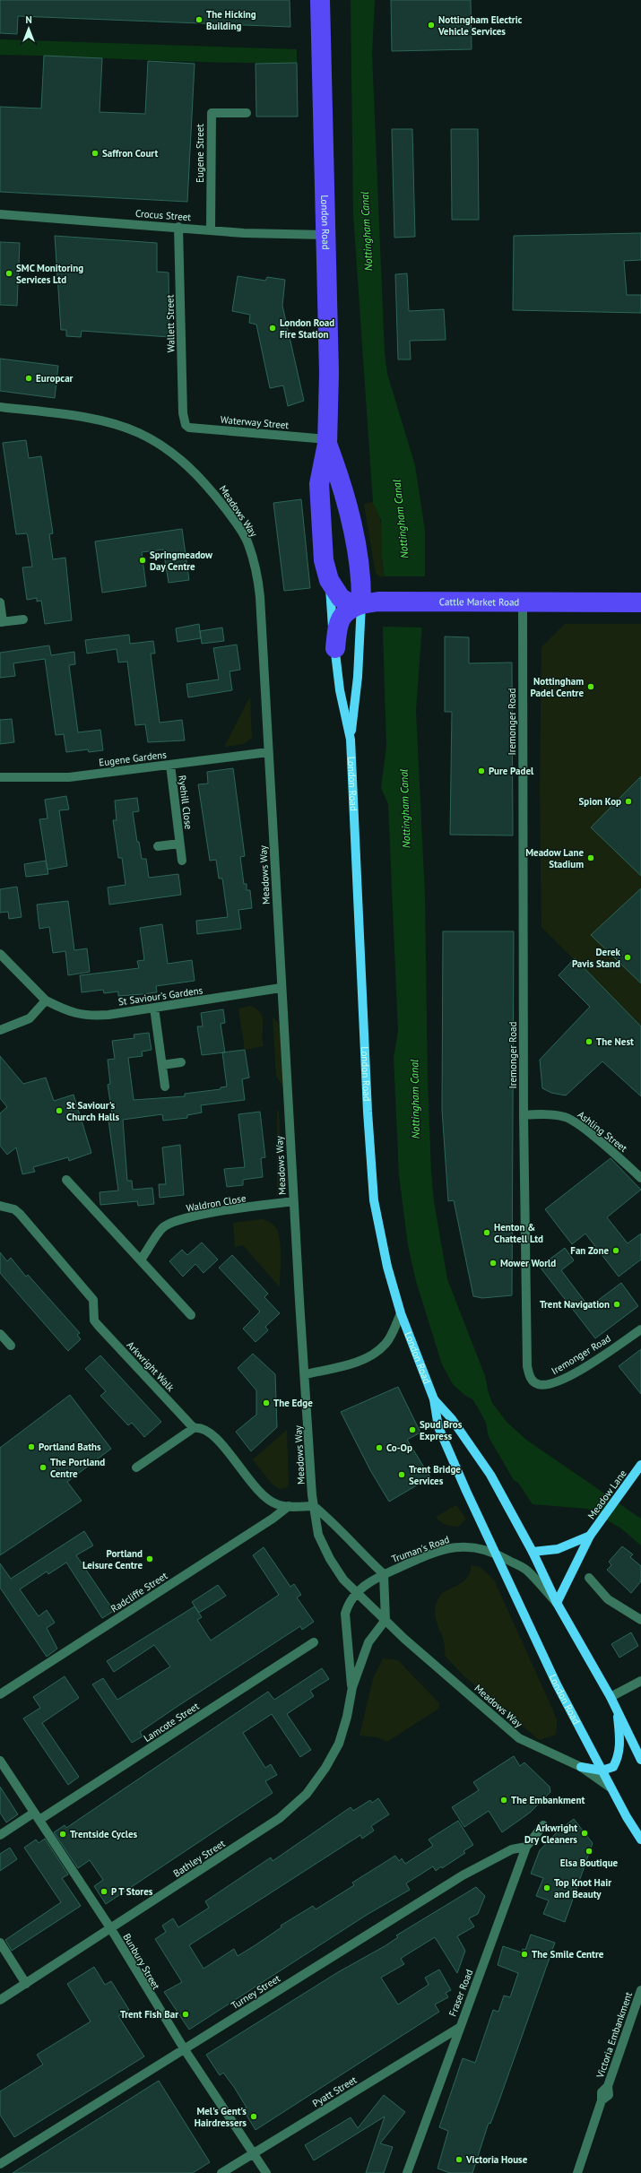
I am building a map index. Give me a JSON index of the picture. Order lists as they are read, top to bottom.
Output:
{
  "streets": {
    "highway": ["London Road", "Cattle Market Road"],
    "main road": ["Meadow Lane"],
    "street": [
      "Eugene Street",
      "Crocus Street",
      "Wallett Street",
      "Waterway Street",
      "Meadows Way",
      "Iremonger Road",
      "Eugene Gardens",
      "Ryehill Close",
      "St Saviour's Gardens",
      "Ashling Street",
      "Waldron Close",
      "Arkwright Walk",
      "Truman's Road",
      "Radcliffe Street",
      "Lamcote Street",
      "Bathley Street",
      "Bunbury Street",
      "Turney Street",
      "Fraser Road",
      "Victoria Embankment",
      "Pyatt Street"
    ]
  },
  "crossings": [
    ["Eugene Street", "Crocus Street"],
    ["Crocus Street", "London Road"],
    ["Crocus Street", "Wallett Street"],
    ["London Road", "Waterway Street"],
    ["London Road", "Meadows Way"],
    ["London Road", "Cattle Market Road"],
    ["London Road", "Meadow Lane"],
    ["London Road", "Truman's Road"],
    ["Wallett Street", "Waterway Street"],
    ["Meadows Way", "Eugene Gardens"],
    ["Meadows Way", "St Saviour's Gardens"],
    ["Meadows Way", "Waldron Close"],
    ["Meadows Way", "Truman's Road"],
    ["Meadows Way", "Bathley Street"],
    ["Cattle Market Road", "Iremonger Road"],
    ["Iremonger Road", "Ashling Street"],
    ["Eugene Gardens", "Ryehill Close"],
    ["Truman's Road", "Bathley Street"],
    ["Lamcote Street", "Bunbury Street"],
    ["Bathley Street", "Bunbury Street"],
    ["Bunbury Street", "Turney Street"],
    ["Bunbury Street", "Pyatt Street"],
    ["Turney Street", "Fraser Road"],
    ["Fraser Road", "Pyatt Street"]
  ],
  "water": ["Nottingham Canal"],
  "places": [
    "The Hicking Building",
    "Nottingham Electric Vehicle Services",
    "Saffron Court",
    "SMC Monitoring Services Ltd",
    "London Road Fire Station",
    "Europcar",
    "Springmeadow Day Centre",
    "Nottingham Padel Centre",
    "Pure Padel",
    "Spion Kop",
    "Meadow Lane Stadium",
    "Derek Pavis Stand",
    "The Nest",
    "St Saviour's Church Halls",
    "Henton & Chattell Ltd",
    "Fan Zone",
    "Mower World",
    "Trent Navigation",
    "The Edge",
    "Spud Bros Express",
    "Portland Baths",
    "Co-Op",
    "The Portland Centre",
    "Trent Bridge Services",
    "Portland Leisure Centre",
    "The Embankment",
    "Arkwright Dry Cleaners",
    "Trentside Cycles",
    "Elsa Boutique",
    "Top Knot Hair and Beauty",
    "P T Stores",
    "The Smile Centre",
    "Trent Fish Bar",
    "Mel's Gent's Hairdressers",
    "Victoria House"
  ],
  "north": "top"
}
